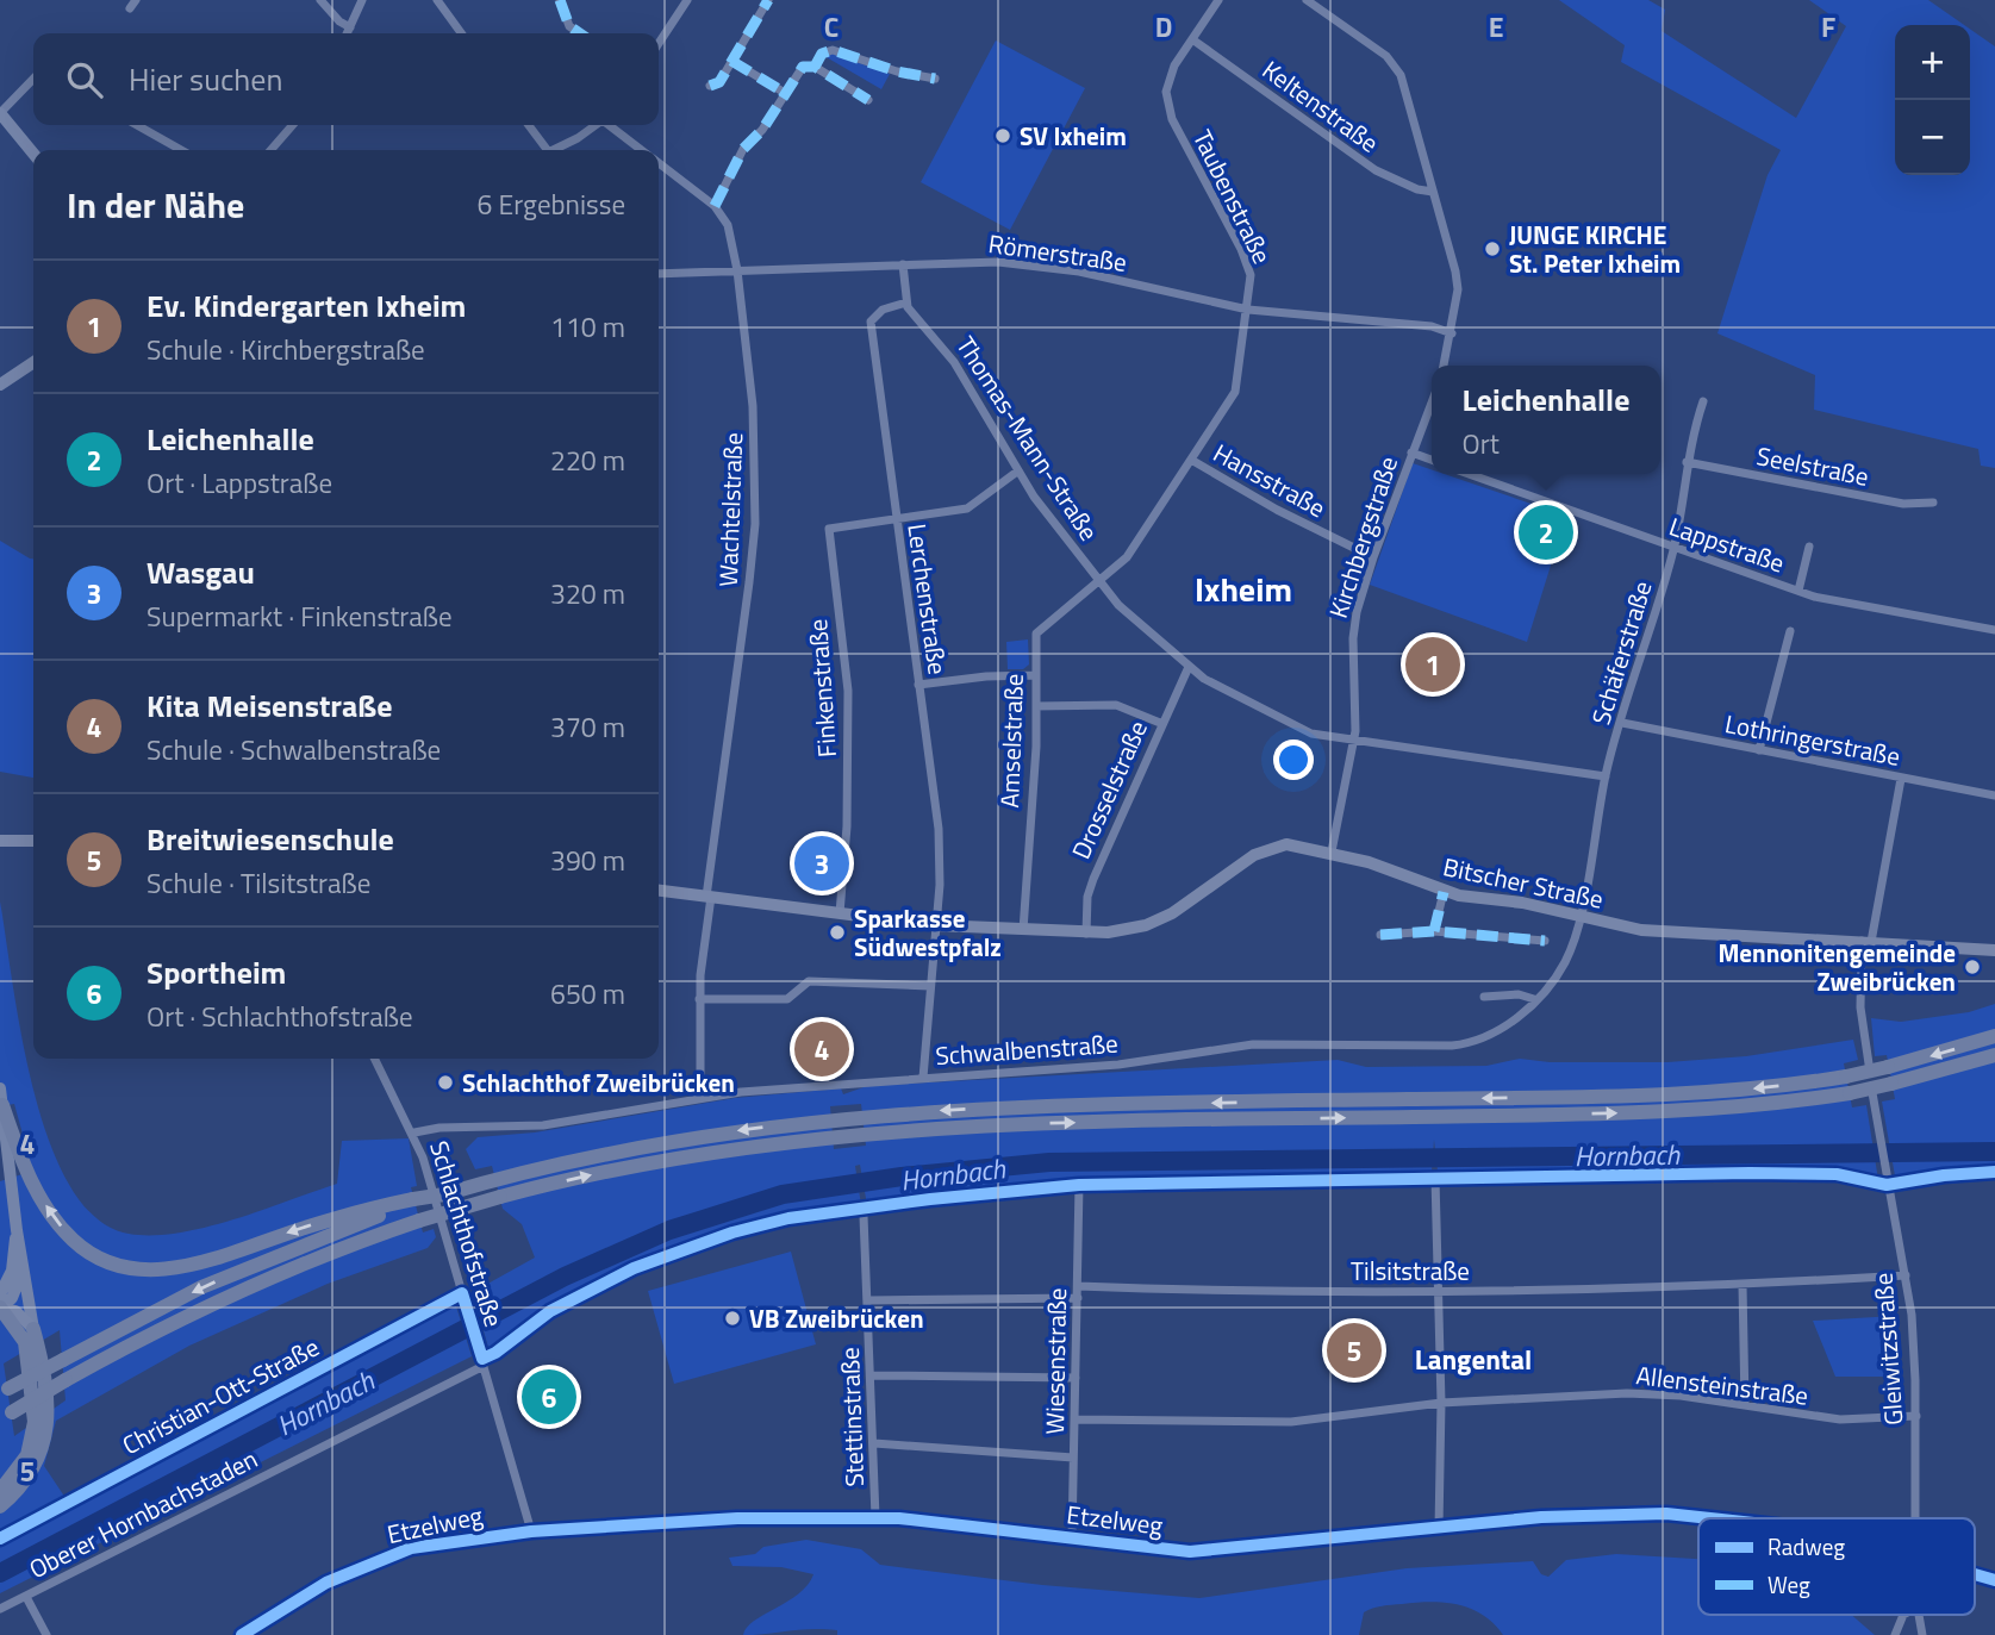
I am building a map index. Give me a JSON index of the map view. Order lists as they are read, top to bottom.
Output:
{
  "streets": {
    "main road": ["Bitscher Straße"],
    "street": [
      "Keltenstraße",
      "Taubenstraße",
      "Römerstraße",
      "Thomas-Mann-Straße",
      "Seelstraße",
      "Hansstraße",
      "Wachtelstraße",
      "Kirchbergstraße",
      "Lappstraße",
      "Lerchenstraße",
      "Schäferstraße",
      "Finkenstraße",
      "Lothringerstraße",
      "Amselstraße",
      "Drosselstraße",
      "Schwalbenstraße",
      "Schlachthofstraße",
      "Tilsitstraße",
      "Gleiwitzstraße",
      "Wiesenstraße",
      "Allensteinstraße",
      "Christian-Ott-Straße",
      "Stettinstraße",
      "Oberer Hornbachstaden",
      "Etzelweg"
    ]
  },
  "crossings": [
    ["Keltenstraße", "Taubenstraße"],
    ["Taubenstraße", "Römerstraße"],
    ["Taubenstraße", "Thomas-Mann-Straße"],
    ["Taubenstraße", "Hansstraße"],
    ["Taubenstraße", "Amselstraße"],
    ["Römerstraße", "Wachtelstraße"],
    ["Thomas-Mann-Straße", "Kirchbergstraße"],
    ["Thomas-Mann-Straße", "Lerchenstraße"],
    ["Thomas-Mann-Straße", "Schäferstraße"],
    ["Thomas-Mann-Straße", "Amselstraße"],
    ["Thomas-Mann-Straße", "Drosselstraße"],
    ["Seelstraße", "Schäferstraße"],
    ["Hansstraße", "Kirchbergstraße"],
    ["Wachtelstraße", "Bitscher Straße"],
    ["Wachtelstraße", "Schwalbenstraße"],
    ["Kirchbergstraße", "Bitscher Straße"],
    ["Lappstraße", "Schäferstraße"],
    ["Lerchenstraße", "Finkenstraße"],
    ["Lerchenstraße", "Bitscher Straße"],
    ["Lerchenstraße", "Schwalbenstraße"],
    ["Schäferstraße", "Lothringerstraße"],
    ["Schäferstraße", "Bitscher Straße"],
    ["Schäferstraße", "Schwalbenstraße"],
    ["Finkenstraße", "Bitscher Straße"],
    ["Lothringerstraße", "Gleiwitzstraße"],
    ["Amselstraße", "Bitscher Straße"],
    ["Drosselstraße", "Bitscher Straße"],
    ["Bitscher Straße", "Schwalbenstraße"],
    ["Bitscher Straße", "Gleiwitzstraße"],
    ["Schwalbenstraße", "Schlachthofstraße"],
    ["Schlachthofstraße", "Christian-Ott-Straße"],
    ["Schlachthofstraße", "Oberer Hornbachstaden"],
    ["Schlachthofstraße", "Etzelweg"],
    ["Tilsitstraße", "Gleiwitzstraße"],
    ["Tilsitstraße", "Wiesenstraße"],
    ["Gleiwitzstraße", "Allensteinstraße"],
    ["Wiesenstraße", "Allensteinstraße"],
    ["Wiesenstraße", "Etzelweg"],
    ["Stettinstraße", "Etzelweg"]
  ],
  "districts": ["Ixheim", "Langental"],
  "water": ["Hornbach"],
  "places": [
    "SV Ixheim",
    "JUNGE KIRCHE St. Peter Ixheim",
    "Sparkasse Südwestpfalz",
    "Mennonitengemeinde Zweibrücken",
    "Schlachthof Zweibrücken",
    "VB Zweibrücken"
  ],
  "legend": ["Radweg", "Weg"],
  "page": {
    "map_buttons": ["+", "−"],
    "search": "Hier suchen",
    "heading": ["In der Nähe", "6 Ergebnisse"],
    "list": [
      {
        "mark": "1",
        "name": "Ev. Kindergarten Ixheim",
        "note": "Schule · Kirchbergstraße",
        "value": "110 m"
      },
      {
        "mark": "2",
        "name": "Leichenhalle",
        "note": "Ort · Lappstraße",
        "value": "220 m"
      },
      {
        "mark": "3",
        "name": "Wasgau",
        "note": "Supermarkt · Finkenstraße",
        "value": "320 m"
      },
      {
        "mark": "4",
        "name": "Kita Meisenstraße",
        "note": "Schule · Schwalbenstraße",
        "value": "370 m"
      },
      {
        "mark": "5",
        "name": "Breitwiesenschule",
        "note": "Schule · Tilsitstraße",
        "value": "390 m"
      },
      {
        "mark": "6",
        "name": "Sportheim",
        "note": "Ort · Schlachthofstraße",
        "value": "650 m"
      }
    ],
    "popup": ["Leichenhalle", "Ort"],
    "pins": [
      "2",
      "1",
      "3",
      "4",
      "5",
      "6"
    ]
  },
  "grid": {
    "columns": [
      "C",
      "D",
      "E",
      "F"
    ],
    "rows": ["4", "5"]
  }
}
